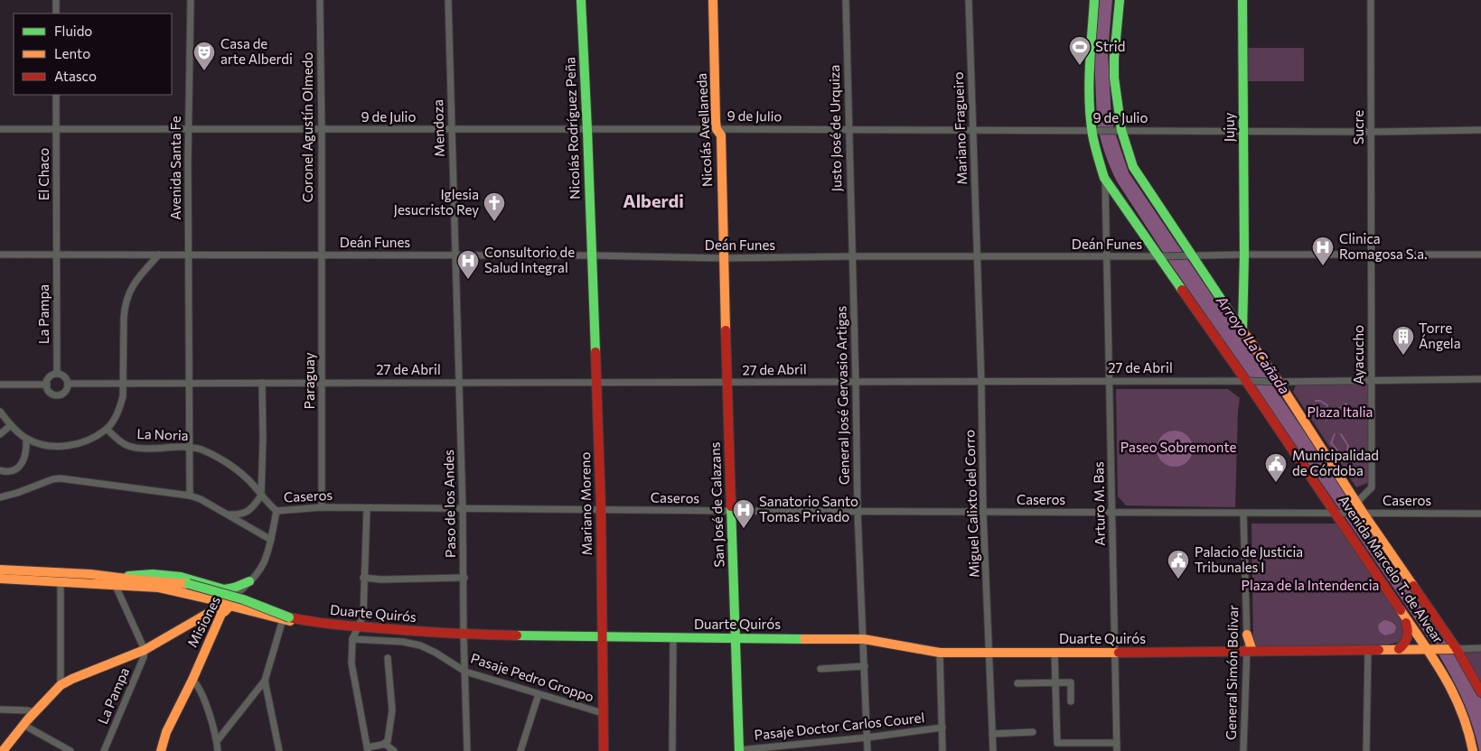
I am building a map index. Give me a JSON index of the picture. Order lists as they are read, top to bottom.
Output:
{
  "streets": {
    "main road": [
      "Jujuy",
      "Nicolás Rodríguez Peña",
      "Nicolás Avellaneda",
      "Mariano Moreno",
      "San José de Calazans",
      "Avenida Marcelo T. de Alvear",
      "Duarte Quirós",
      "Misiones"
    ],
    "street": [
      "9 de Julio",
      "Coronel Agustín Olmedo",
      "Sucre",
      "Mendoza",
      "Justo José de Urquiza",
      "Mariano Fragueiro",
      "Avenida Santa Fe",
      "El Chaco",
      "Deán Funes",
      "La Pampa",
      "Ayacucho",
      "27 de Abril",
      "Paraguay",
      "General José Gervasio Artigas",
      "La Noria",
      "Caseros",
      "Paso de los Andes",
      "Miguel Calixto del Corro",
      "Arturo M. Bas",
      "General Simón Bolivar",
      "Pasaje Pedro Groppo",
      "Pasaje Doctor Carlos Courel"
    ]
  },
  "crossings": [
    ["9 de Julio", "Coronel Agustín Olmedo"],
    ["9 de Julio", "Jujuy"],
    ["9 de Julio", "Sucre"],
    ["9 de Julio", "Mendoza"],
    ["9 de Julio", "Nicolás Rodríguez Peña"],
    ["9 de Julio", "Justo José de Urquiza"],
    ["9 de Julio", "Mariano Fragueiro"],
    ["9 de Julio", "Nicolás Avellaneda"],
    ["9 de Julio", "Avenida Santa Fe"],
    ["9 de Julio", "El Chaco"],
    ["9 de Julio", "Avenida Marcelo T. de Alvear"],
    ["Coronel Agustín Olmedo", "Deán Funes"],
    ["Coronel Agustín Olmedo", "Paraguay"],
    ["Jujuy", "Deán Funes"],
    ["Jujuy", "Avenida Marcelo T. de Alvear"],
    ["Sucre", "Deán Funes"],
    ["Sucre", "Ayacucho"],
    ["Mendoza", "Deán Funes"],
    ["Mendoza", "Paso de los Andes"],
    ["Nicolás Rodríguez Peña", "Deán Funes"],
    ["Nicolás Rodríguez Peña", "Mariano Moreno"],
    ["Justo José de Urquiza", "Deán Funes"],
    ["Justo José de Urquiza", "General José Gervasio Artigas"],
    ["Mariano Fragueiro", "Deán Funes"],
    ["Mariano Fragueiro", "Miguel Calixto del Corro"],
    ["Nicolás Avellaneda", "Deán Funes"],
    ["Nicolás Avellaneda", "San José de Calazans"],
    ["Avenida Santa Fe", "Deán Funes"],
    ["El Chaco", "Deán Funes"],
    ["El Chaco", "La Pampa"],
    ["Deán Funes", "La Pampa"],
    ["Deán Funes", "Ayacucho"],
    ["Deán Funes", "Paraguay"],
    ["Deán Funes", "General José Gervasio Artigas"],
    ["Deán Funes", "Paso de los Andes"],
    ["Deán Funes", "Mariano Moreno"],
    ["Deán Funes", "Miguel Calixto del Corro"],
    ["Deán Funes", "Arturo M. Bas"],
    ["Deán Funes", "San José de Calazans"],
    ["Deán Funes", "Avenida Marcelo T. de Alvear"],
    ["La Pampa", "27 de Abril"],
    ["Ayacucho", "27 de Abril"],
    ["Ayacucho", "Avenida Marcelo T. de Alvear"],
    ["27 de Abril", "Paraguay"],
    ["27 de Abril", "General José Gervasio Artigas"],
    ["27 de Abril", "Paso de los Andes"],
    ["27 de Abril", "Mariano Moreno"],
    ["27 de Abril", "Miguel Calixto del Corro"],
    ["27 de Abril", "Arturo M. Bas"],
    ["27 de Abril", "San José de Calazans"],
    ["27 de Abril", "Avenida Marcelo T. de Alvear"],
    ["Paraguay", "Caseros"],
    ["General José Gervasio Artigas", "Caseros"],
    ["General José Gervasio Artigas", "Duarte Quirós"],
    ["General José Gervasio Artigas", "Pasaje Doctor Carlos Courel"],
    ["La Noria", "Caseros"],
    ["Caseros", "Paso de los Andes"],
    ["Caseros", "Mariano Moreno"],
    ["Caseros", "Miguel Calixto del Corro"],
    ["Caseros", "Arturo M. Bas"],
    ["Caseros", "San José de Calazans"],
    ["Caseros", "Avenida Marcelo T. de Alvear"],
    ["Caseros", "Misiones"],
    ["Caseros", "General Simón Bolivar"],
    ["Paso de los Andes", "Duarte Quirós"],
    ["Paso de los Andes", "Pasaje Pedro Groppo"],
    ["Mariano Moreno", "Duarte Quirós"],
    ["Mariano Moreno", "Pasaje Pedro Groppo"],
    ["Miguel Calixto del Corro", "Duarte Quirós"],
    ["Arturo M. Bas", "Avenida Marcelo T. de Alvear"],
    ["Arturo M. Bas", "Duarte Quirós"],
    ["San José de Calazans", "Duarte Quirós"],
    ["San José de Calazans", "Pasaje Doctor Carlos Courel"],
    ["Avenida Marcelo T. de Alvear", "Duarte Quirós"],
    ["Duarte Quirós", "Misiones"],
    ["Duarte Quirós", "General Simón Bolivar"]
  ],
  "districts": ["Alberdi"],
  "water": ["Arroyo La Cañada"],
  "parks": ["Plaza Italia", "Paseo Sobremonte", "Plaza de la Intendencia"],
  "places": {
    "sports": ["Strid"],
    "theatre": ["Casa de arte Alberdi"],
    "church": ["Iglesia Jesucristo Rey"],
    "hospital": ["Clinica Romagosa S.a.", "Consultorio de Salud Integral", "Sanatorio Santo Tomas Privado"],
    "building": ["Torre Ángela"],
    "public building": ["Municipalidad de Córdoba", "Palacio de Justicia Tribunales I"]
  },
  "legend": ["Fluido", "Lento", "Atasco"]
}
